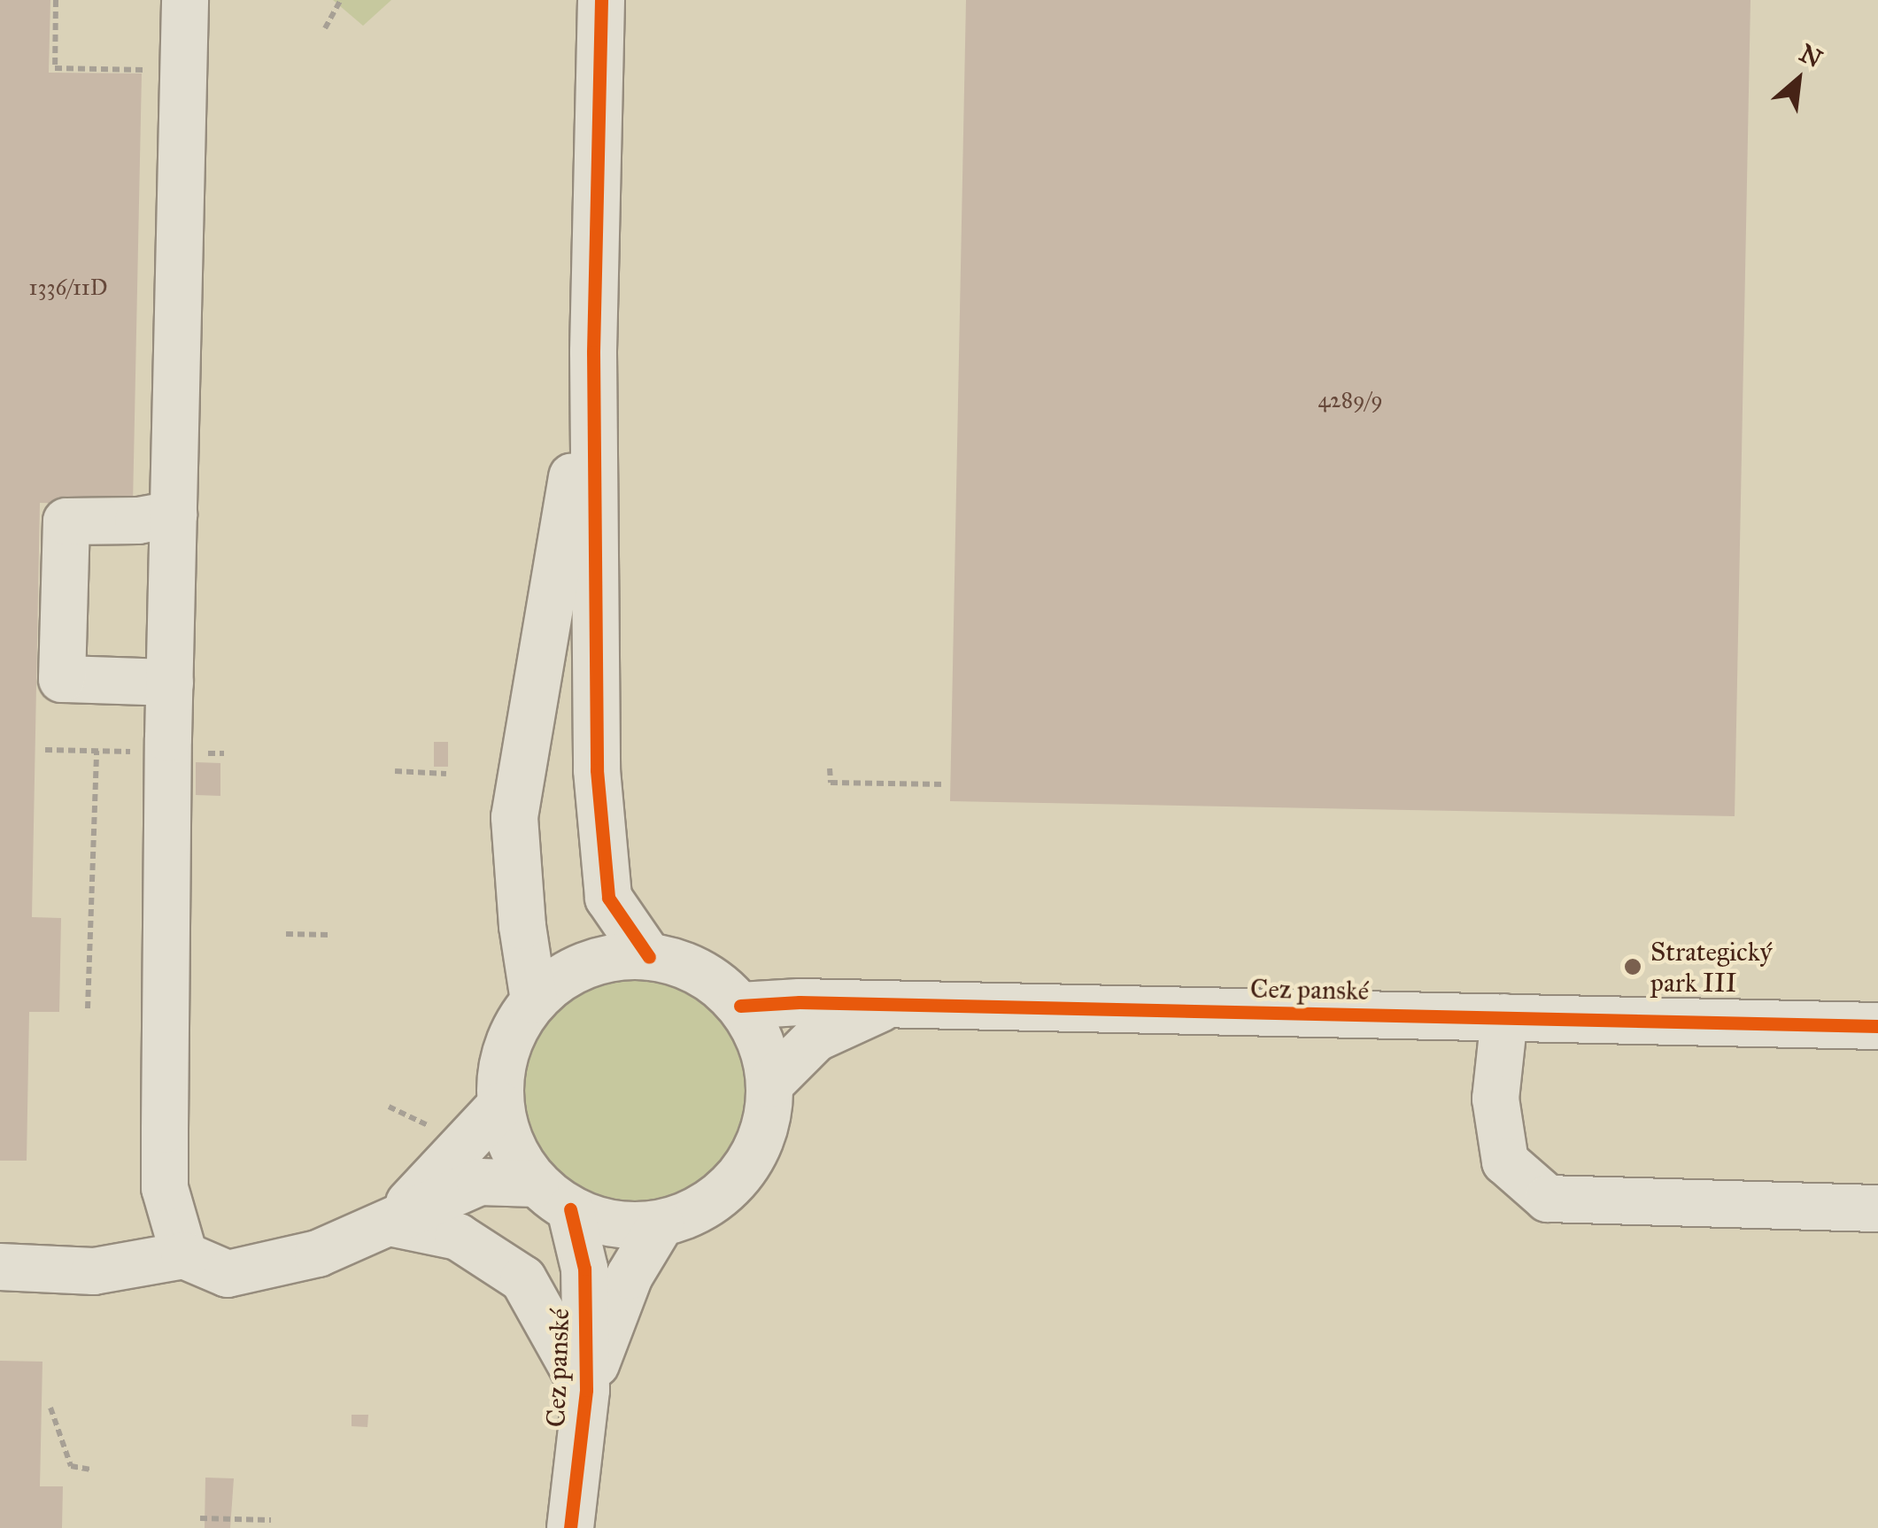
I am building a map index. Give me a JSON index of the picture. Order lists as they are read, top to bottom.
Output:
{
  "streets": {
    "street": ["Cez panské"]
  },
  "places": ["Strategický park III"],
  "house_numbers": ["1336/11D", "4289/9"],
  "north": "top right"
}
